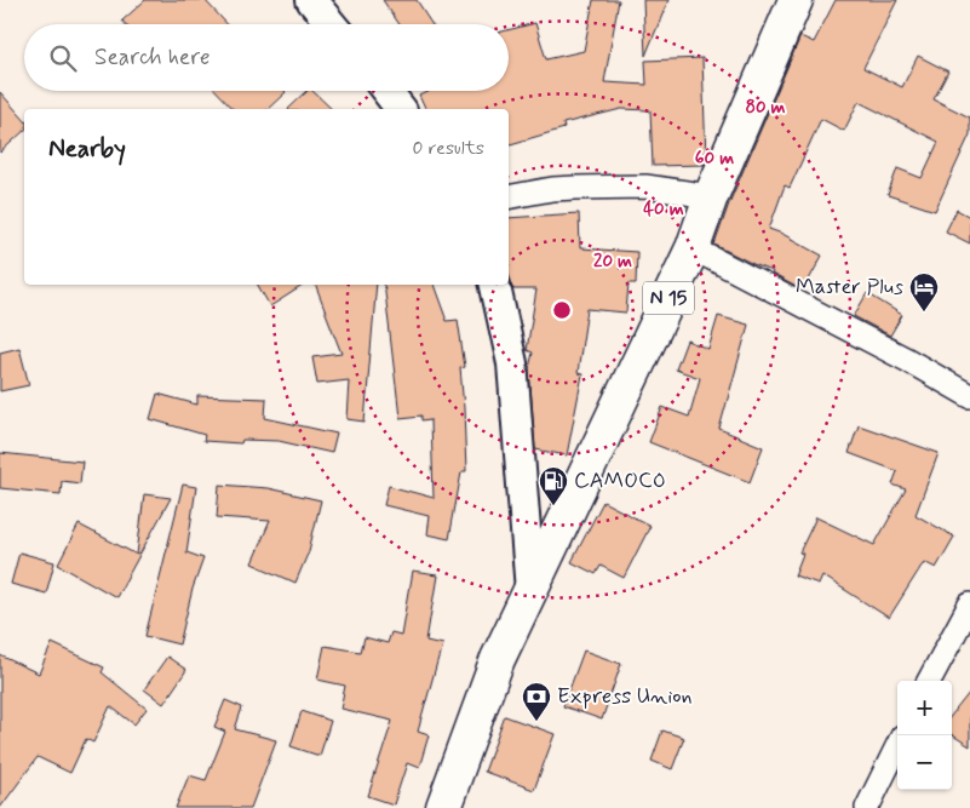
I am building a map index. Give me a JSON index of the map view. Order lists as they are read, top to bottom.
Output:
{
  "streets": {
    "highway": ["N 15"]
  },
  "places": {
    "hotel": ["Master Plus"],
    "fuel station": ["CAMOCO"],
    "bank": ["Express Union"]
  },
  "page": {
    "search": "Search here",
    "heading": ["Nearby", "0 results"],
    "map_buttons": ["+", "−"]
  },
  "rings": [
    "80 m",
    "60 m",
    "40 m",
    "20 m"
  ]
}
